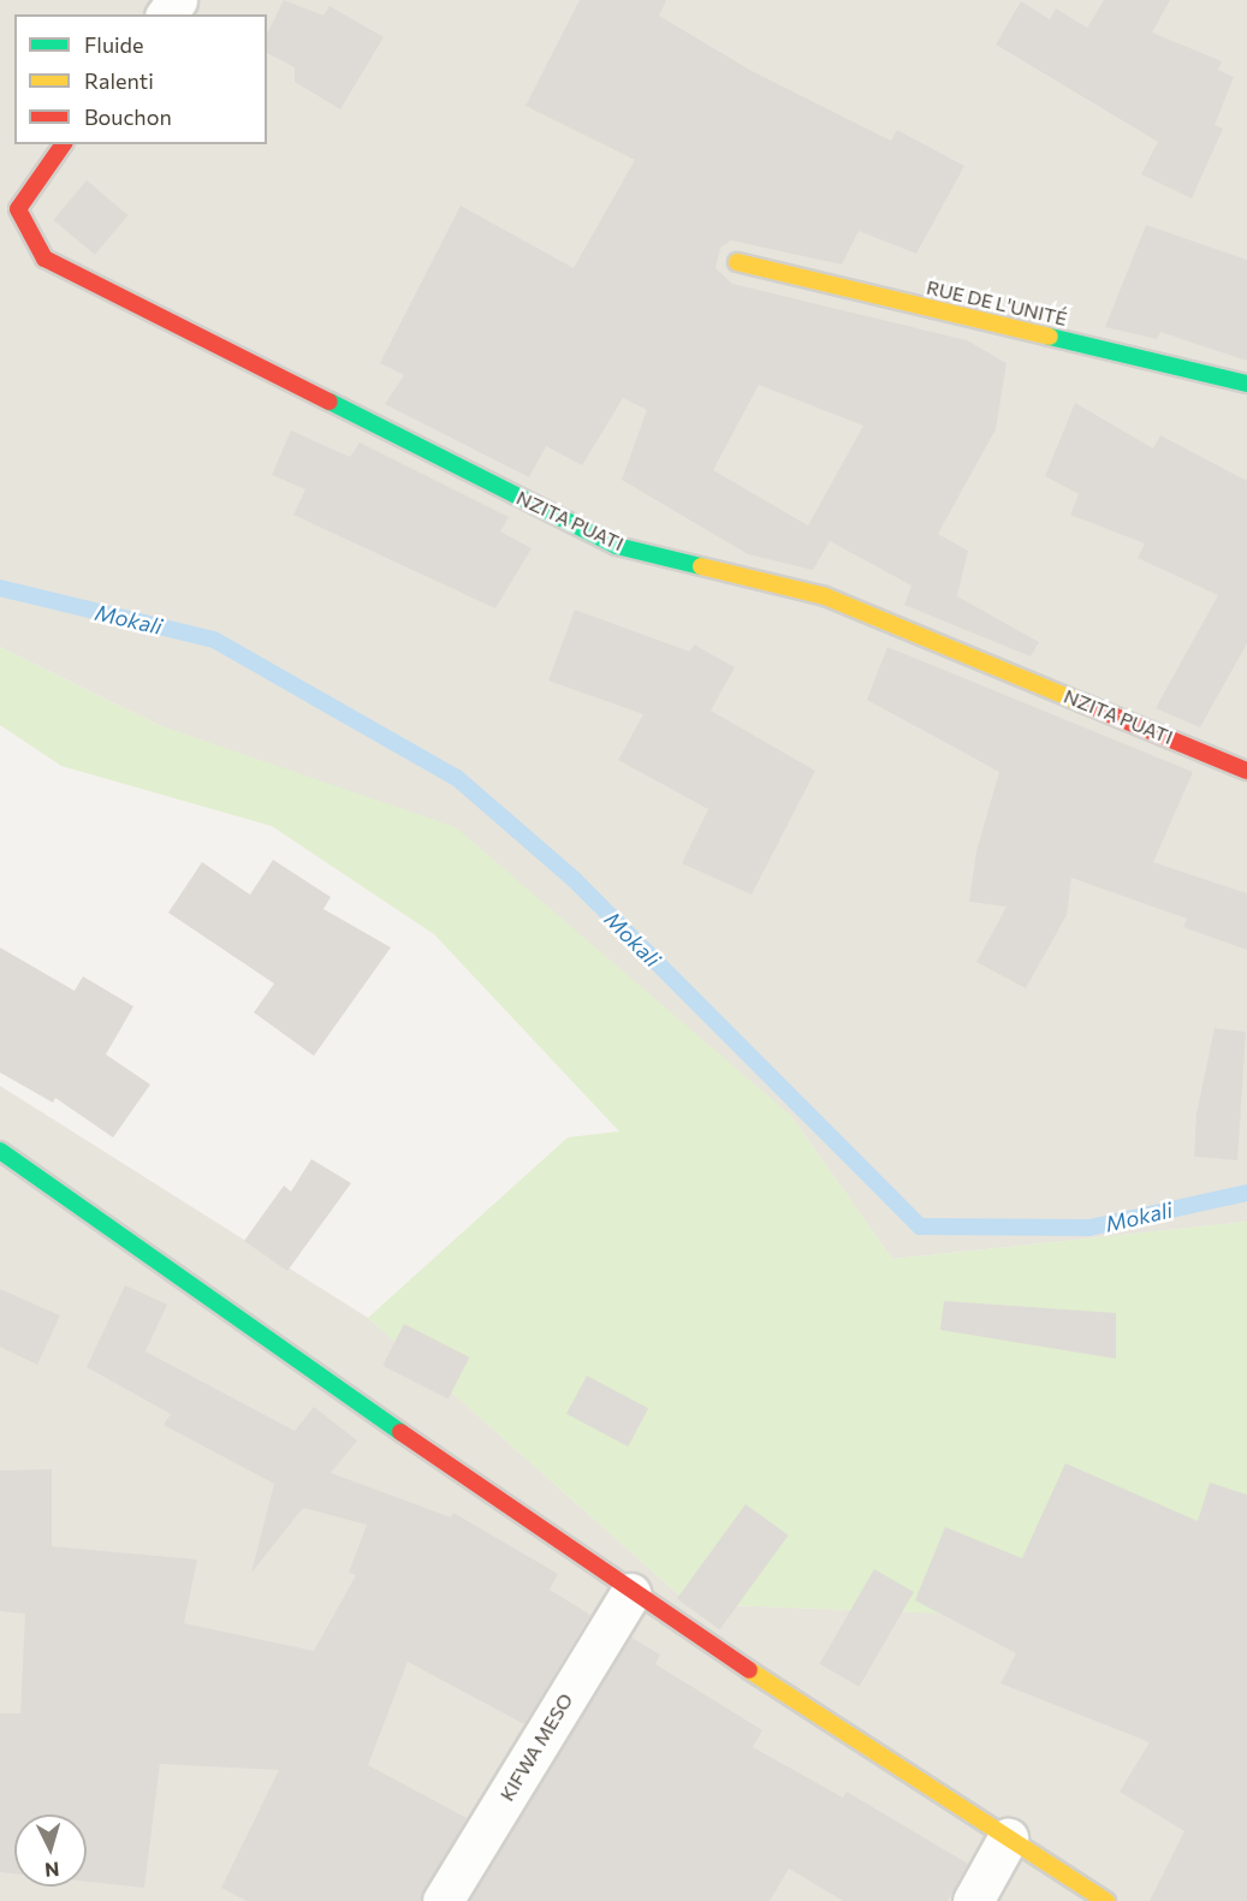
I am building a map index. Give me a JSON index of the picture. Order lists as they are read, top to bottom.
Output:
{
  "streets": {
    "street": ["RUE DE L'UNITÉ", "NZITA PUATI", "KIFWA MESO"]
  },
  "water": ["Mokali"],
  "legend": ["Fluide", "Ralenti", "Bouchon"],
  "north": "bottom"
}
